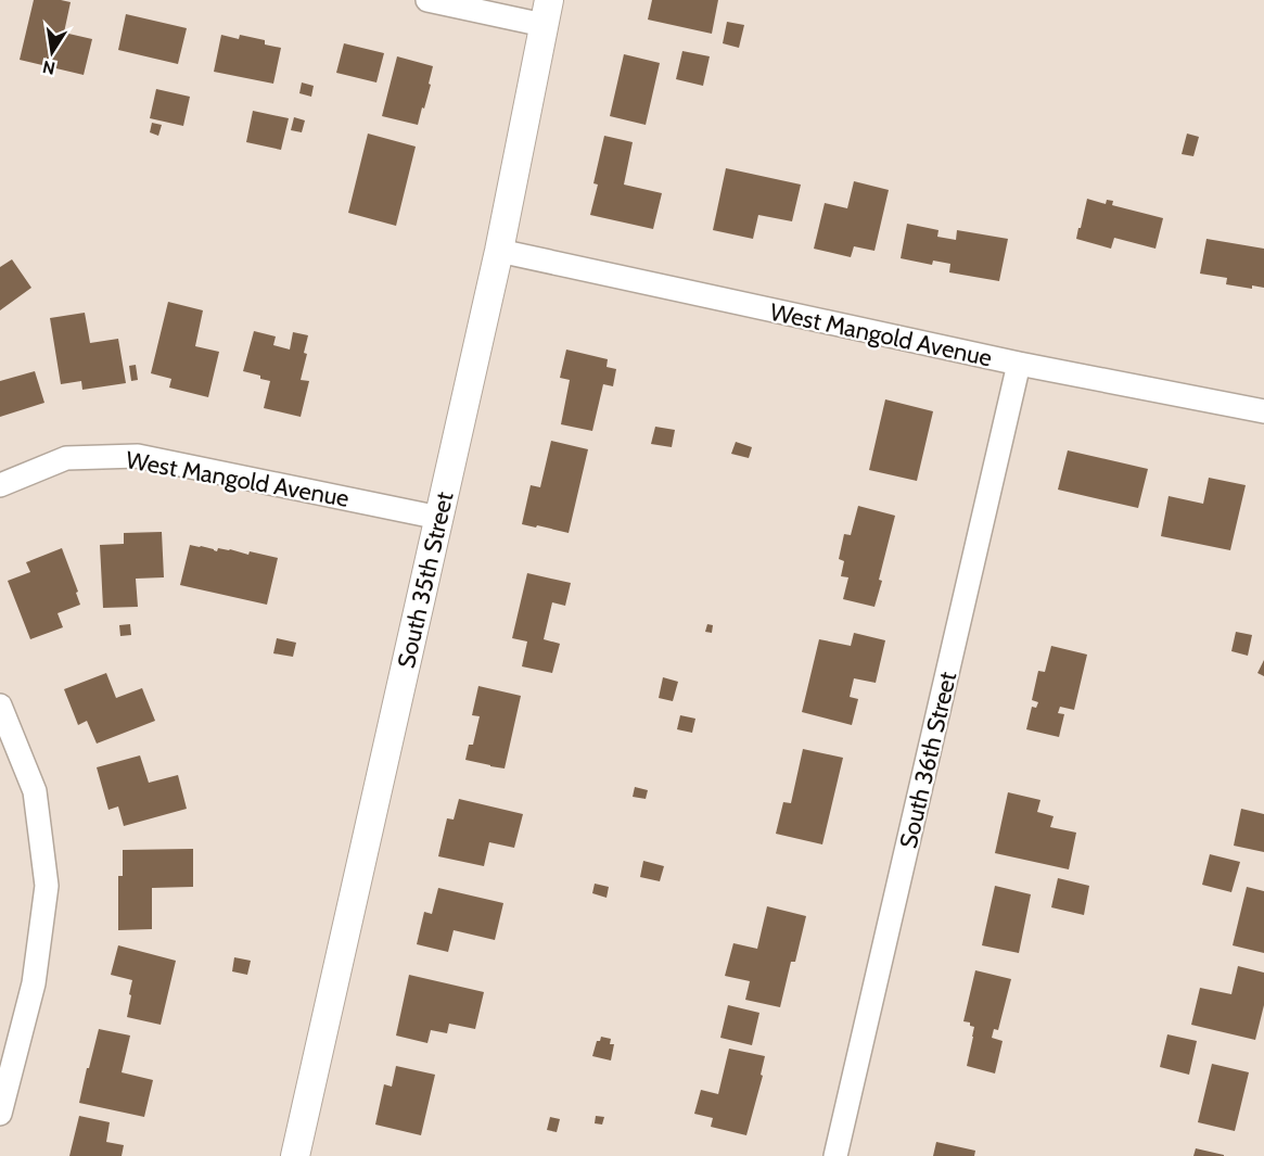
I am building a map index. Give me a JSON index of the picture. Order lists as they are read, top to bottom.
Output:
{
  "streets": {
    "street": ["West Mangold Avenue", "South 35th Street", "South 36th Street"]
  },
  "crossings": [
    ["West Mangold Avenue", "South 35th Street"],
    ["West Mangold Avenue", "South 36th Street"]
  ],
  "north": "bottom"
}
